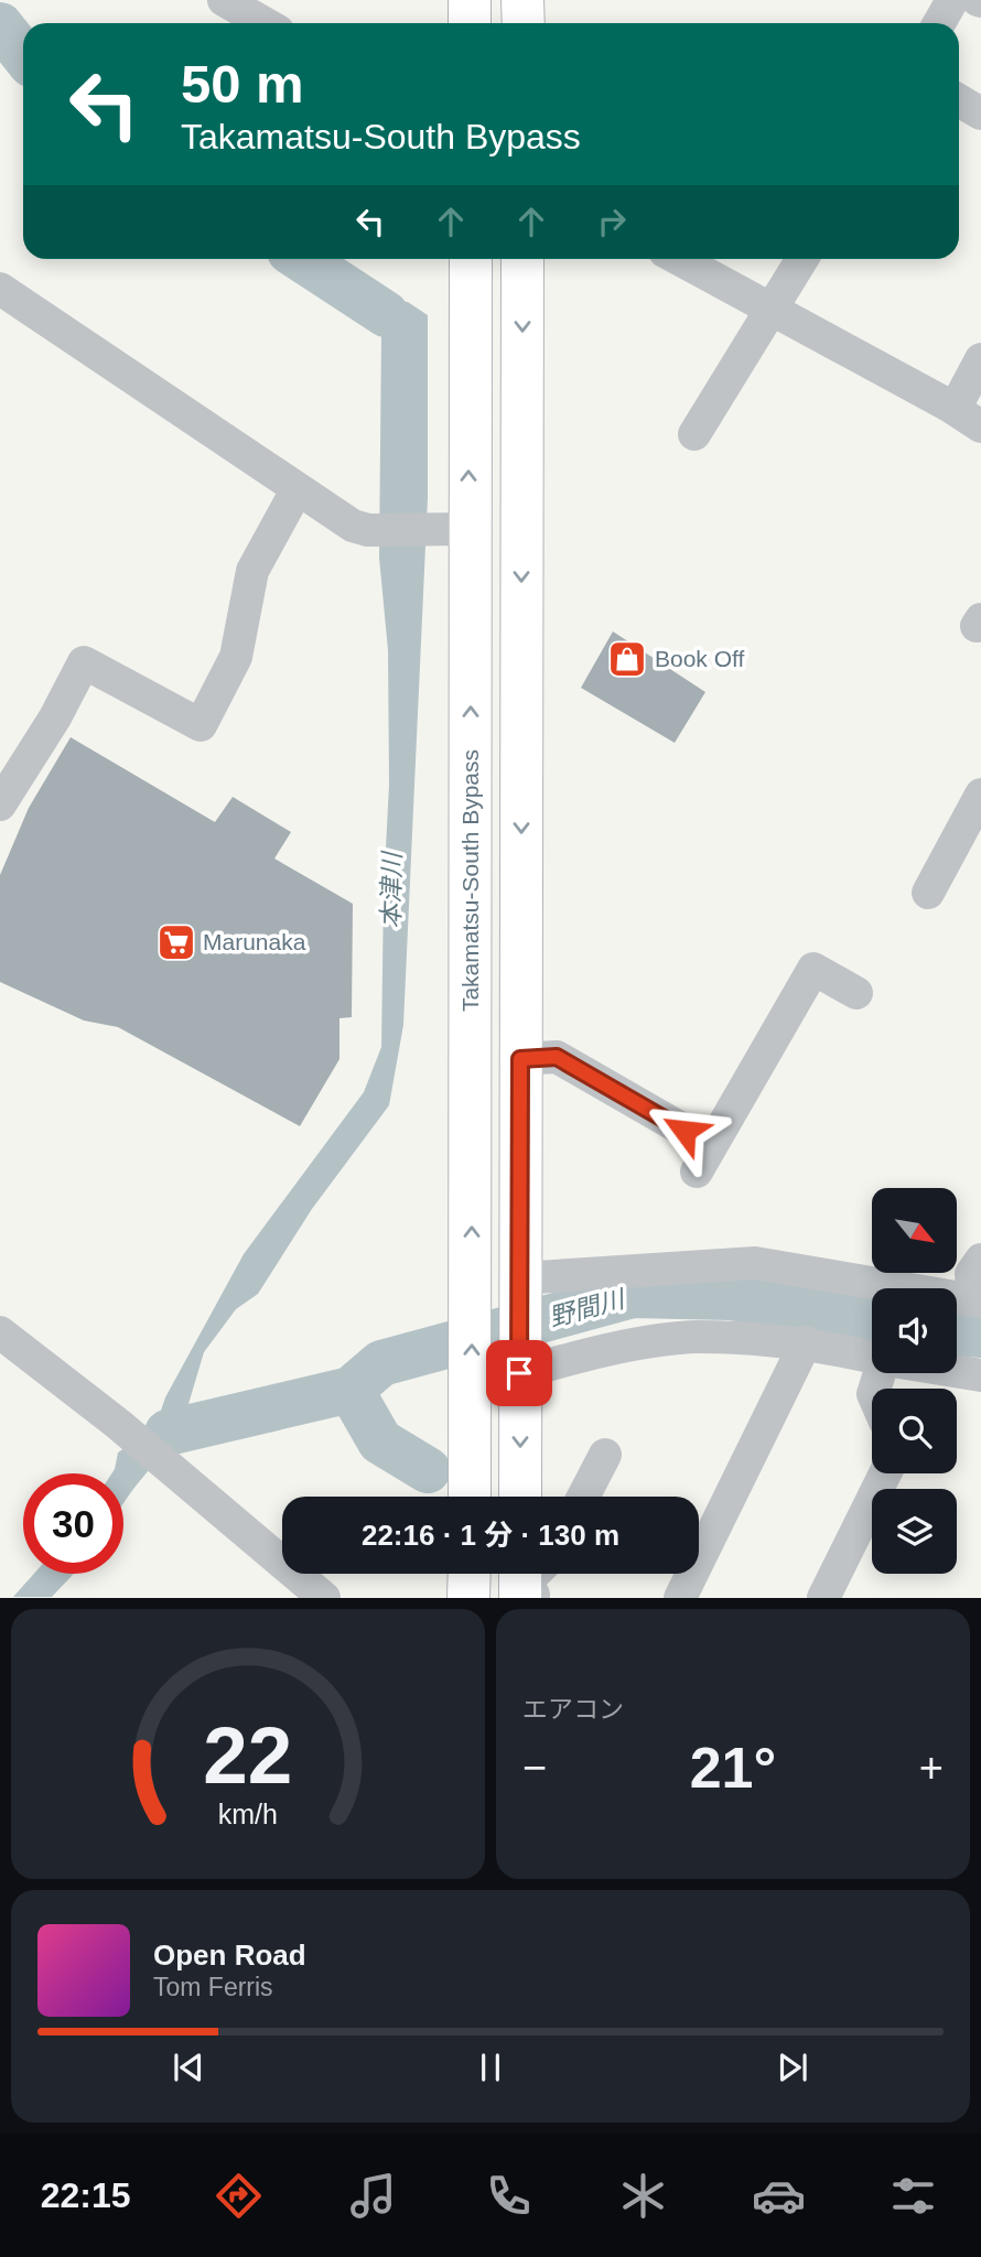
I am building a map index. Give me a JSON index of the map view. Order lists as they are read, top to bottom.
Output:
{
  "streets": {
    "highway": ["Takamatsu-South Bypass"]
  },
  "water": ["本津川", "野間川"],
  "places": {
    "shop": ["Book Off"],
    "supermarket": ["Marunaka"]
  },
  "north": "bottom right",
  "page": {
    "turn": ["50 m", "Takamatsu-South Bypass"],
    "limit": "30",
    "trip": "22:16 · 1 分 · 130 m",
    "tile": "エアコン",
    "heat": ["−", "21°", "+"],
    "song": ["Open Road", "Tom Ferris"],
    "tabs": "22:15",
    "gauge": ["22", "km/h"]
  }
}
